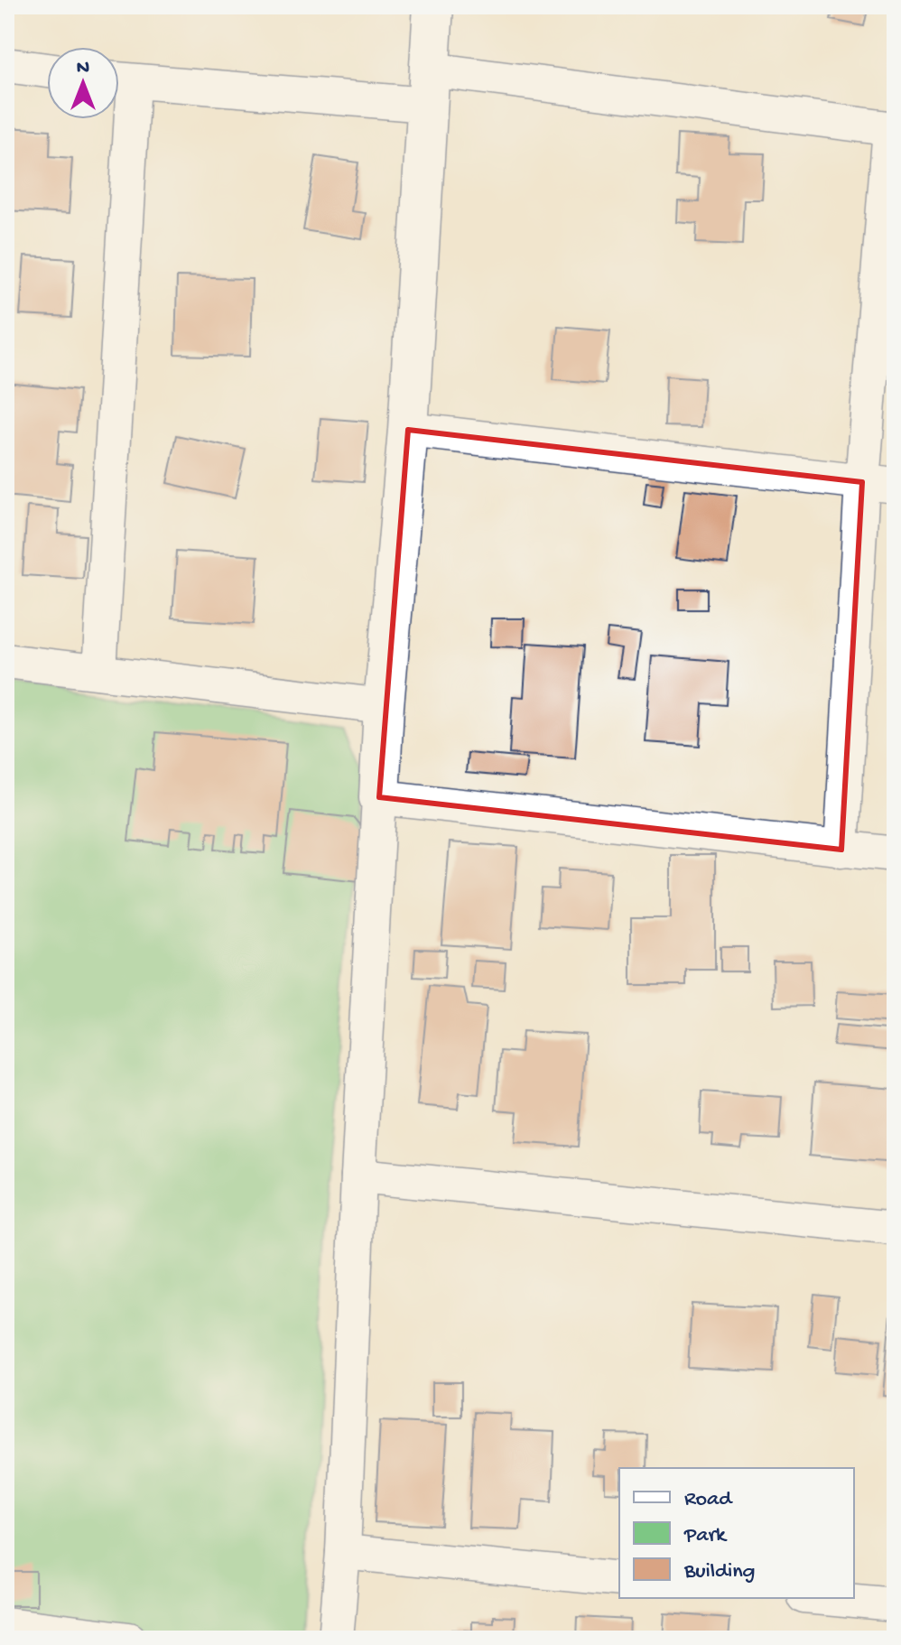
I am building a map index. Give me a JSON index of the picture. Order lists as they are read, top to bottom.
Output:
{
  "legend": ["Road", "Park", "Building"],
  "north": "top"
}
